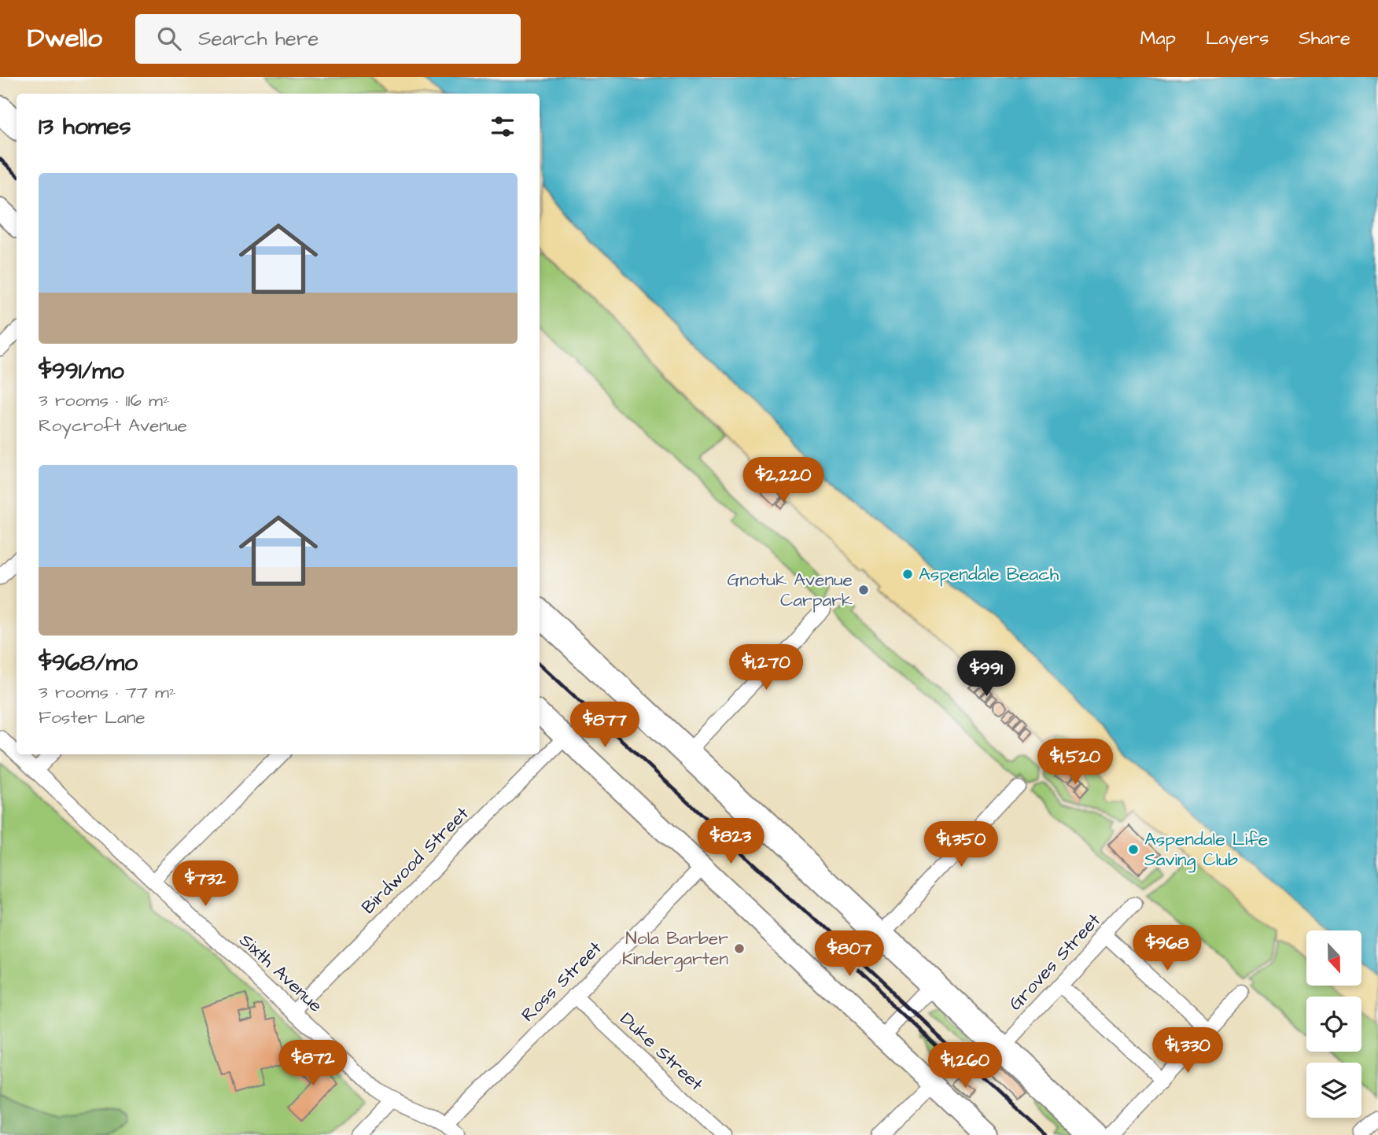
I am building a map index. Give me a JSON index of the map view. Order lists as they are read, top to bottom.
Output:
{
  "streets": {
    "street": [
      "Birdwood Street",
      "Groves Street",
      "Sixth Avenue",
      "Ross Street",
      "Duke Street"
    ]
  },
  "crossings": [
    ["Birdwood Street", "Sixth Avenue"],
    ["Sixth Avenue", "Ross Street"],
    ["Ross Street", "Duke Street"]
  ],
  "places": [
    "Aspendale Beach",
    "Gnotuk Avenue Carpark",
    "Aspendale Life Saving Club",
    "Nola Barber Kindergarten"
  ],
  "north": "bottom",
  "page": {
    "header": "Dwello",
    "search": "Search here",
    "nav": ["Map", "Layers", "Share"],
    "heading": "13 homes",
    "list": [
      {
        "name": "$991/mo",
        "note": "3 rooms · 116 m² · Roycroft Avenue"
      },
      {
        "name": "$968/mo",
        "note": "3 rooms · 77 m² · Foster Lane"
      }
    ],
    "price": [
      "$2,220",
      "$1,270",
      "$991",
      "$877",
      "$1,520",
      "$823",
      "$1,350",
      "$732",
      "$968",
      "$807",
      "$1,330",
      "$872",
      "$1,260"
    ]
  }
}
